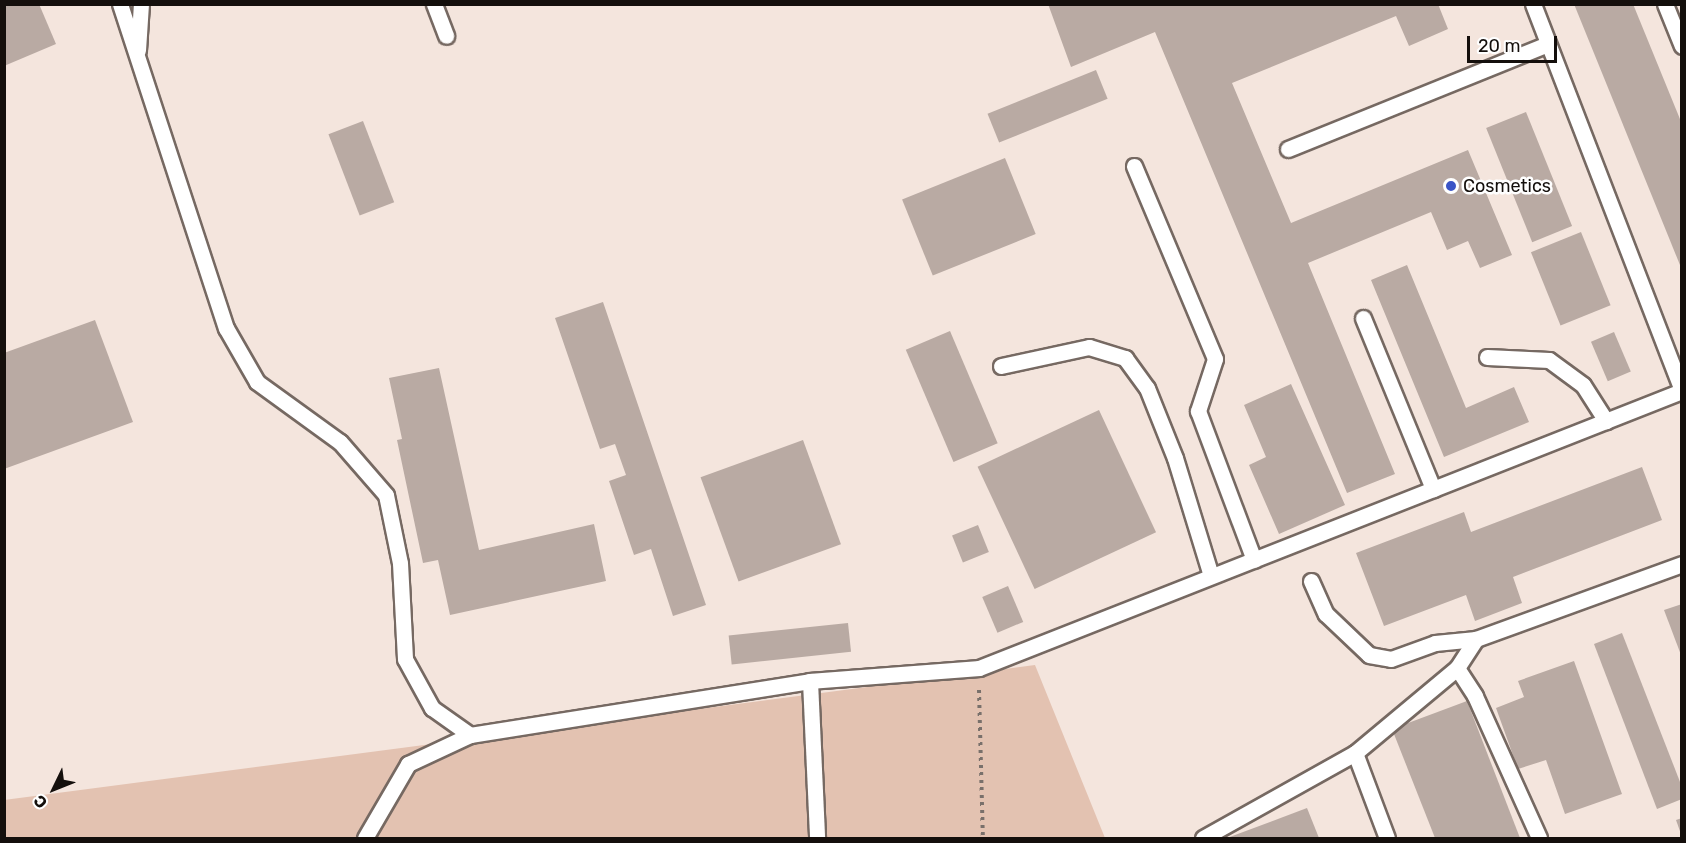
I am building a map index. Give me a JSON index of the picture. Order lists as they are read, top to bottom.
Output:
{
  "places": ["Cosmetics"],
  "scale_bar": "20 m",
  "north": "bottom left"
}
